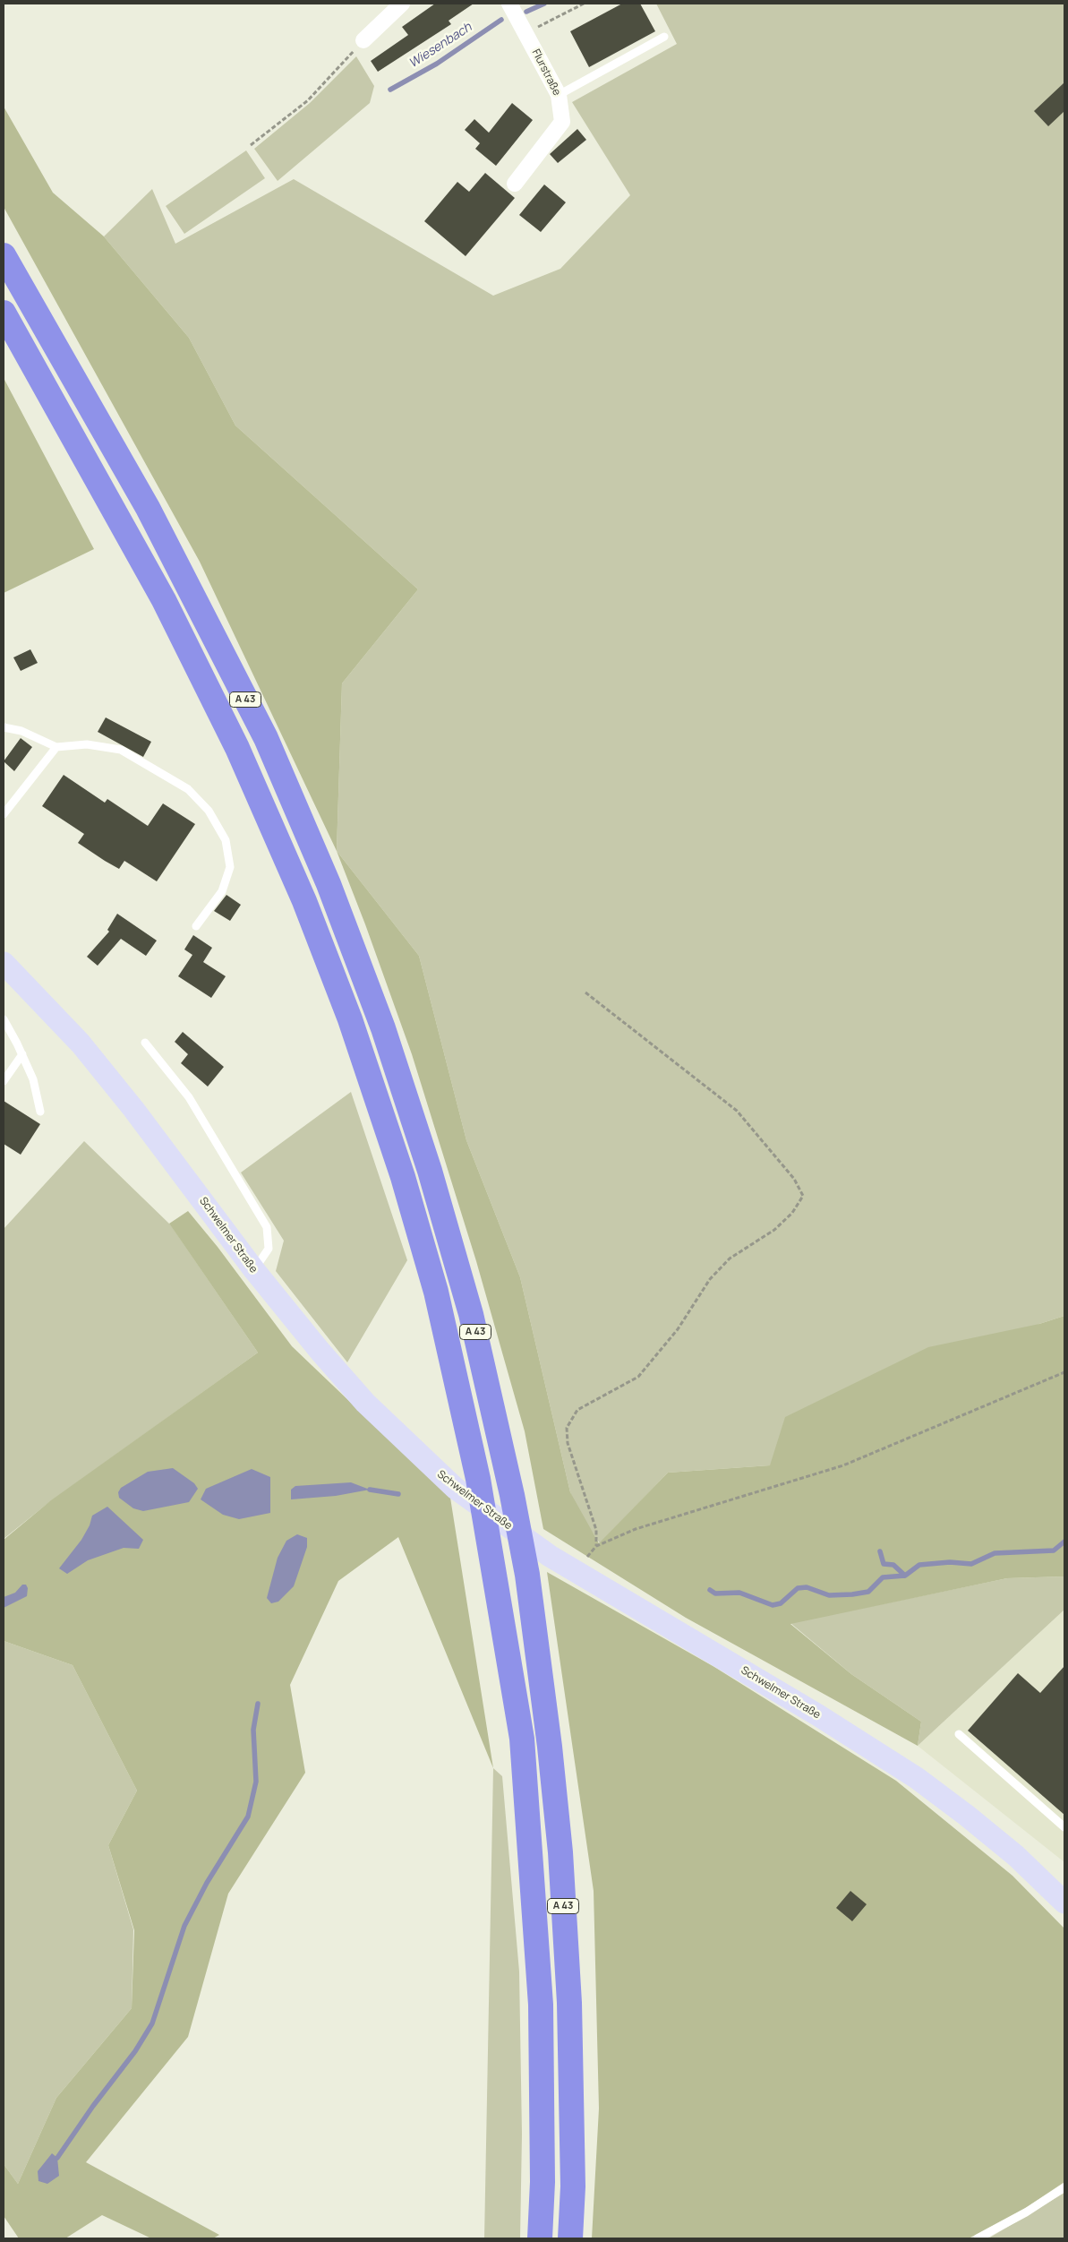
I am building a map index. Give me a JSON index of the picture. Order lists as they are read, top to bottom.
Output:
{
  "streets": {
    "highway": ["A 43"],
    "main road": ["Schwelmer Straße"],
    "street": ["Flurstraße"]
  },
  "water": ["Wiesenbach"]
}
